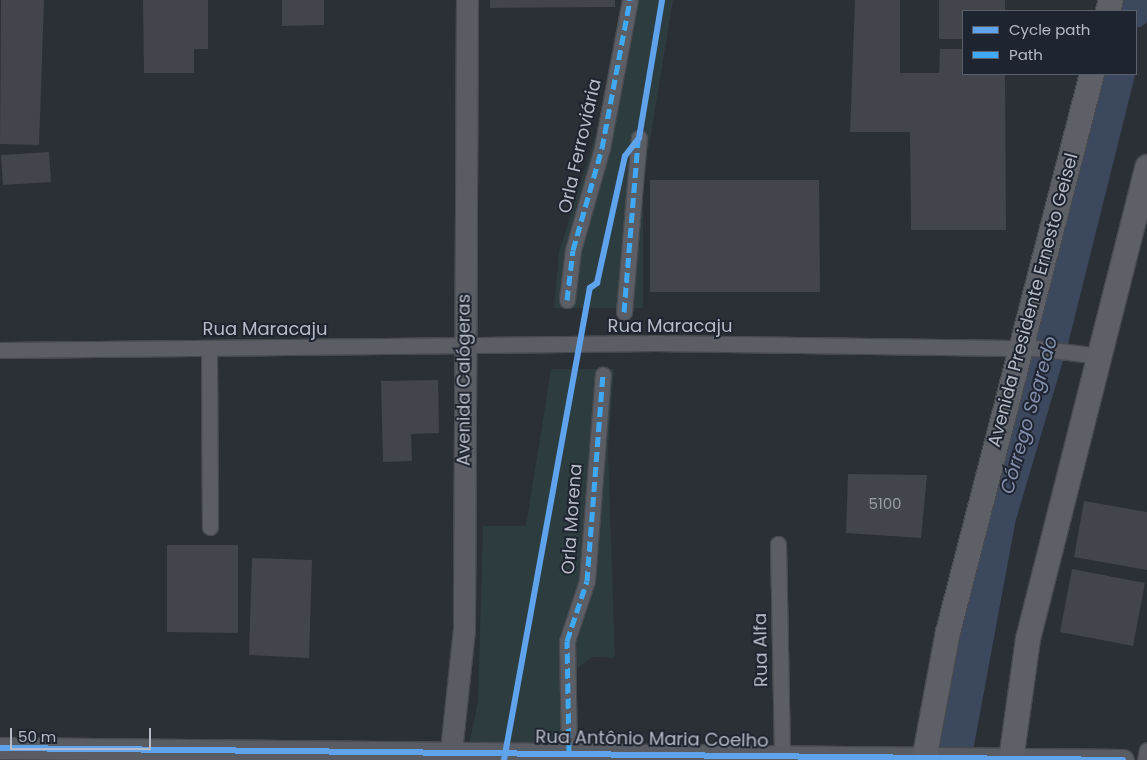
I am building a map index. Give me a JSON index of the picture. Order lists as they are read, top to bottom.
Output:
{
  "streets": {
    "main road": ["Avenida Presidente Ernesto Geisel"],
    "street": [
      "Orla Ferroviária",
      "Rua Maracaju",
      "Avenida Calógeras",
      "Orla Morena",
      "Rua Alfa",
      "Rua Antônio Maria Coelho"
    ]
  },
  "crossings": [
    ["Avenida Presidente Ernesto Geisel", "Rua Maracaju"],
    ["Avenida Presidente Ernesto Geisel", "Rua Antônio Maria Coelho"],
    ["Rua Maracaju", "Avenida Calógeras"],
    ["Avenida Calógeras", "Rua Antônio Maria Coelho"],
    ["Orla Morena", "Rua Antônio Maria Coelho"],
    ["Rua Alfa", "Rua Antônio Maria Coelho"]
  ],
  "water": ["Córrego Segredo"],
  "house_numbers": ["5100"],
  "legend": ["Cycle path", "Path"],
  "scale_bar": "50 m"
}
